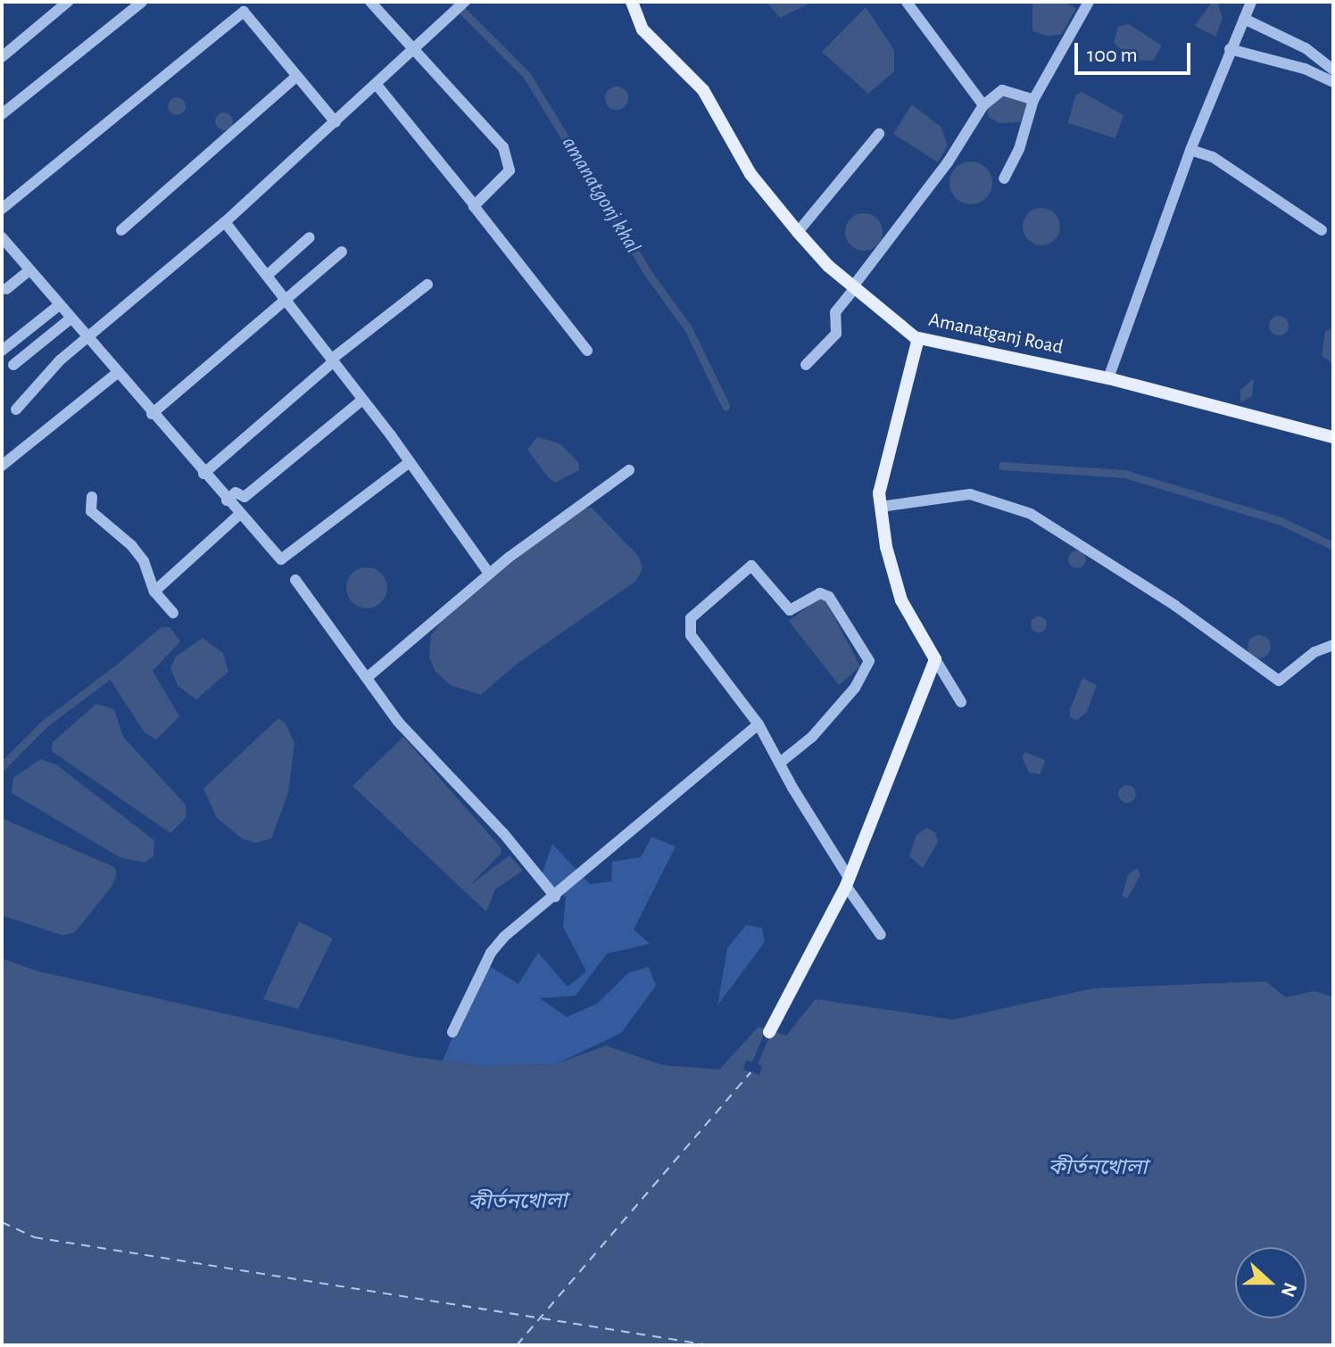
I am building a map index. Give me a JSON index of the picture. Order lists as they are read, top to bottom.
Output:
{
  "streets": {
    "main road": ["Amanatganj Road"]
  },
  "water": ["amanatgonj khal", "কীর্তনখোলা"],
  "scale_bar": "100 m",
  "north": "right"
}
